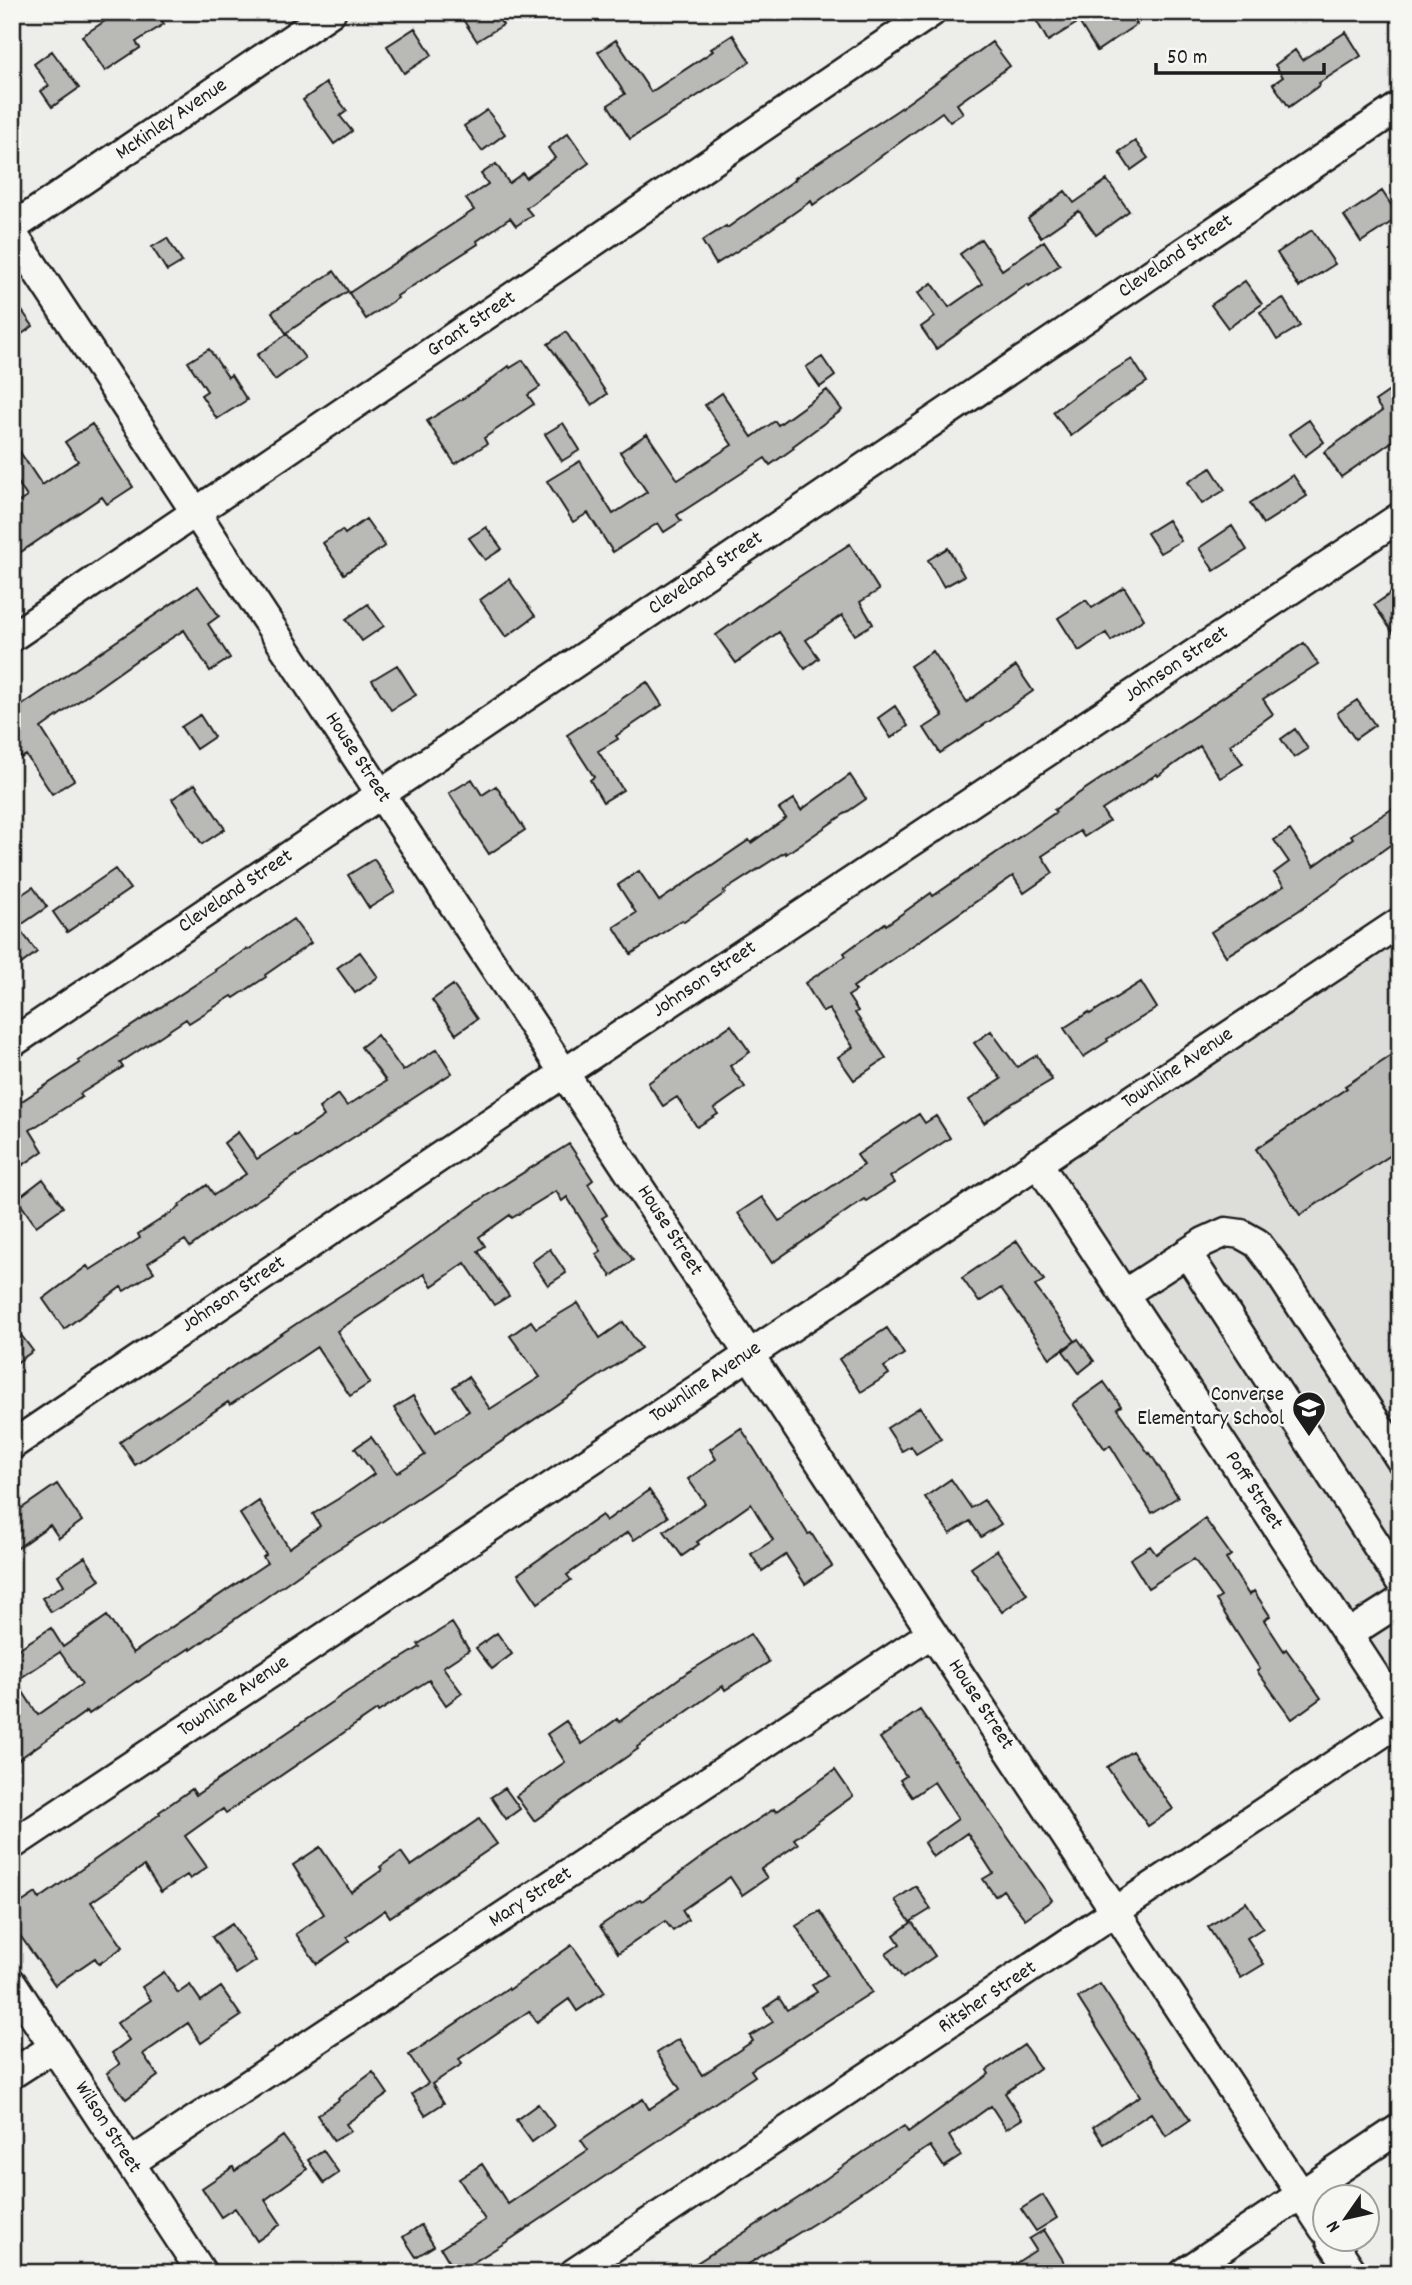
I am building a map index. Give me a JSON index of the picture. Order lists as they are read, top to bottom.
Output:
{
  "streets": {
    "street": [
      "McKinley Avenue",
      "Cleveland Street",
      "Grant Street",
      "Johnson Street",
      "House Street",
      "Townline Avenue",
      "Poff Street",
      "Mary Street",
      "Ritsher Street",
      "Wilson Street"
    ]
  },
  "crossings": [
    ["Cleveland Street", "House Street"],
    ["Grant Street", "House Street"],
    ["Johnson Street", "House Street"],
    ["House Street", "Townline Avenue"],
    ["House Street", "Mary Street"],
    ["House Street", "Ritsher Street"],
    ["Townline Avenue", "Poff Street"],
    ["Mary Street", "Wilson Street"]
  ],
  "places": {
    "school or university": ["Converse Elementary School"]
  },
  "scale_bar": "50 m",
  "north": "bottom left"
}
